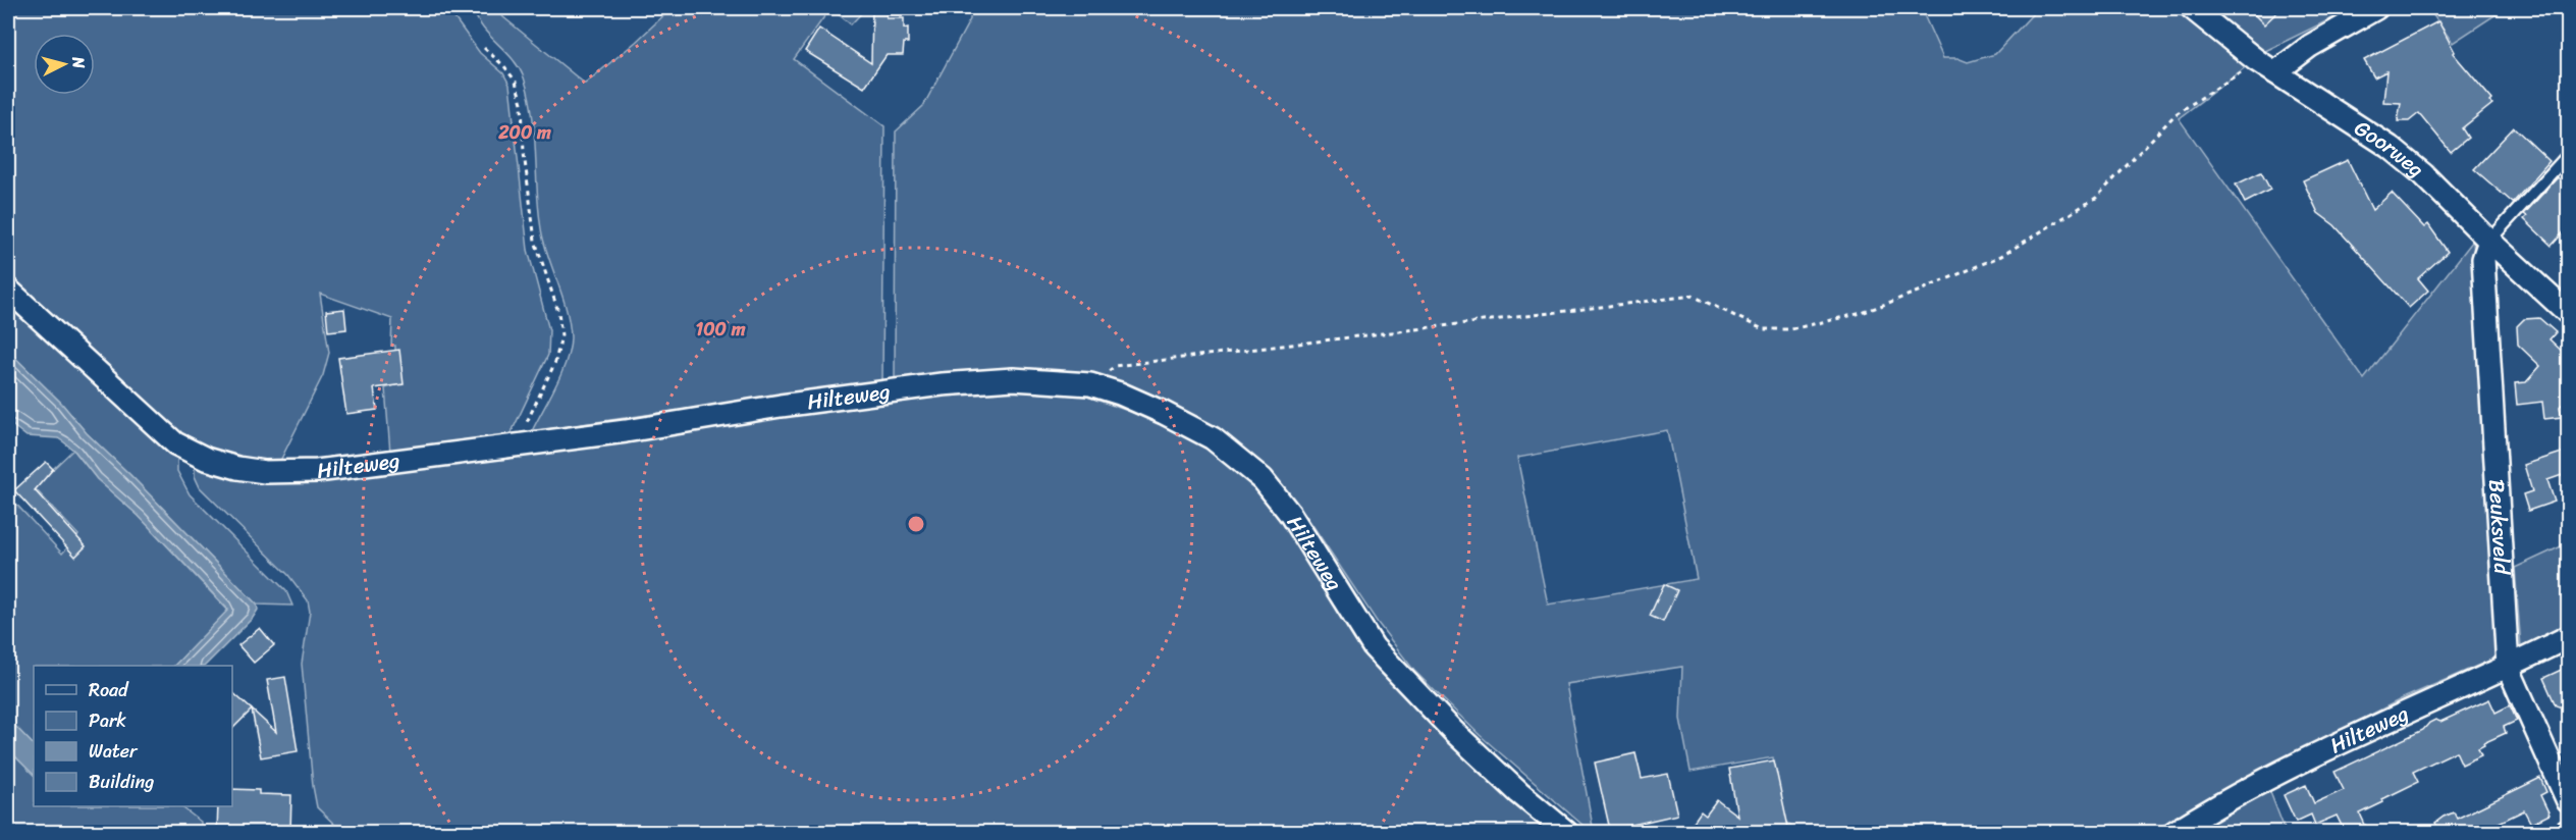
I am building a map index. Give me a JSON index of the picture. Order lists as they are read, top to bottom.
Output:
{
  "streets": {
    "street": ["Goorweg", "Hilteweg", "Beuksveld"]
  },
  "crossings": [
    ["Goorweg", "Beuksveld"],
    ["Hilteweg", "Beuksveld"]
  ],
  "legend": [
    "Road",
    "Park",
    "Water",
    "Building"
  ],
  "north": "right",
  "rings": ["200 m", "100 m"]
}
